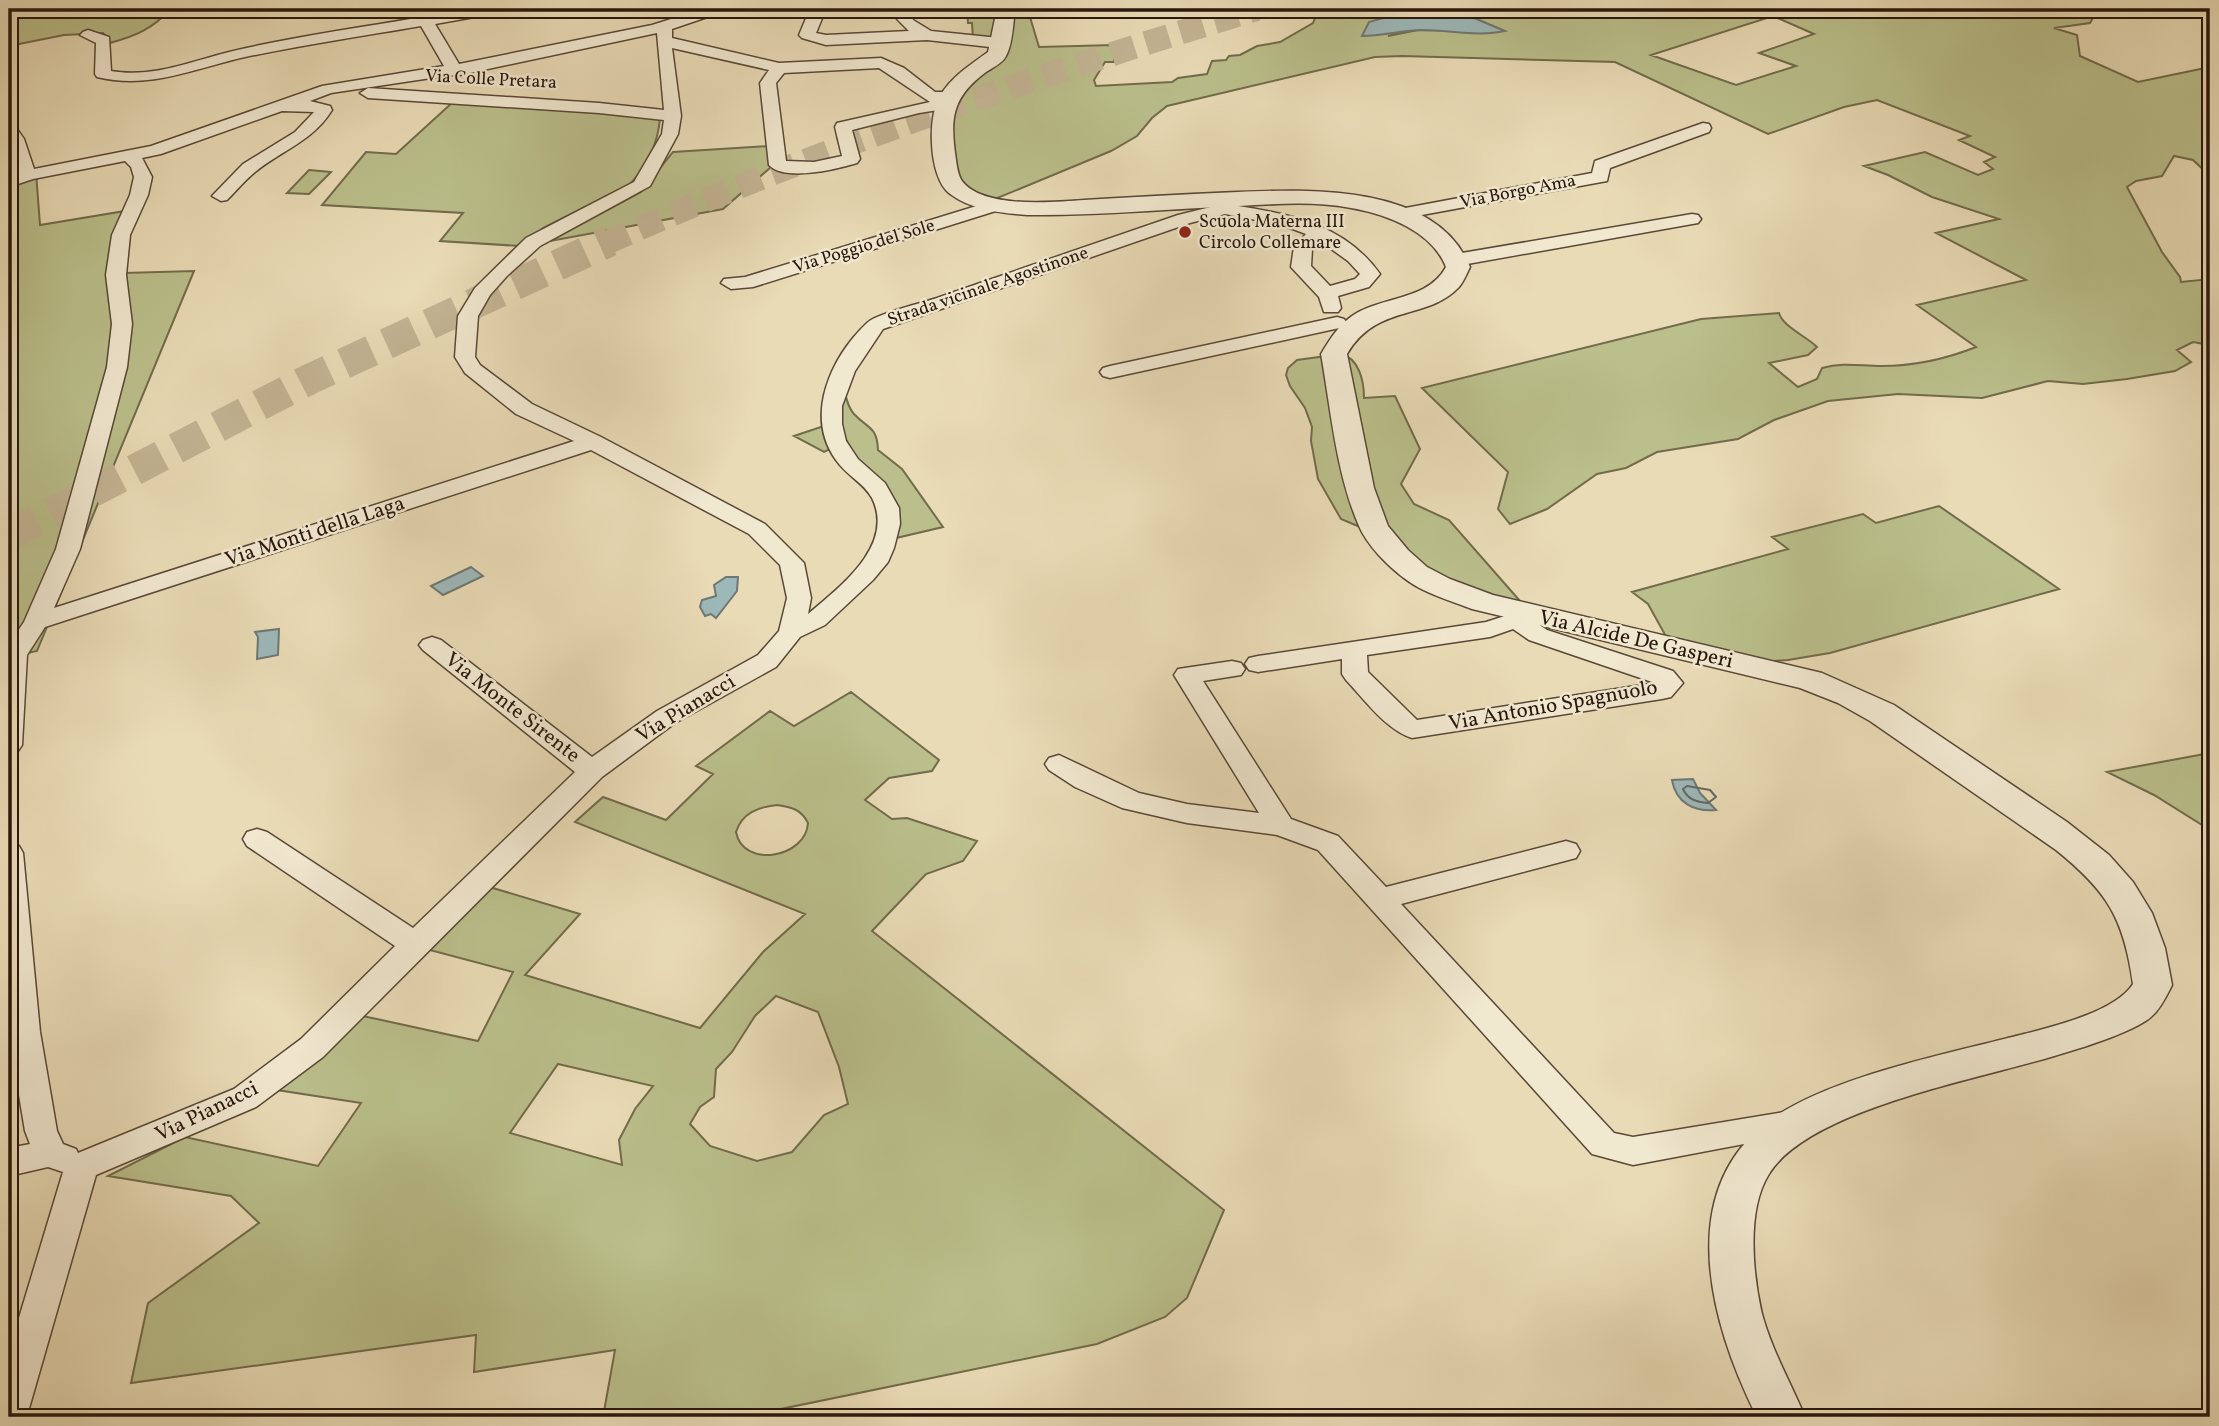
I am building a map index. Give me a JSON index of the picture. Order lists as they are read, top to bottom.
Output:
{
  "streets": {
    "street": [
      "Via Colle Pretara",
      "Via Borgo Ama",
      "Via Poggio del Sole",
      "Strada vicinale Agostinone",
      "Via Monti della Laga",
      "Via Alcide De Gasperi",
      "Via Antonio Spagnuolo",
      "Via Monte Sirente",
      "Via Pianacci"
    ]
  },
  "crossings": [
    ["Via Colle Pretara", "Via Pianacci"],
    ["Strada vicinale Agostinone", "Via Pianacci"],
    ["Via Monti della Laga", "Via Pianacci"],
    ["Via Alcide De Gasperi", "Via Antonio Spagnuolo"],
    ["Via Monte Sirente", "Via Pianacci"]
  ],
  "places": ["Scuola Materna III Circolo Collemare"]
}
